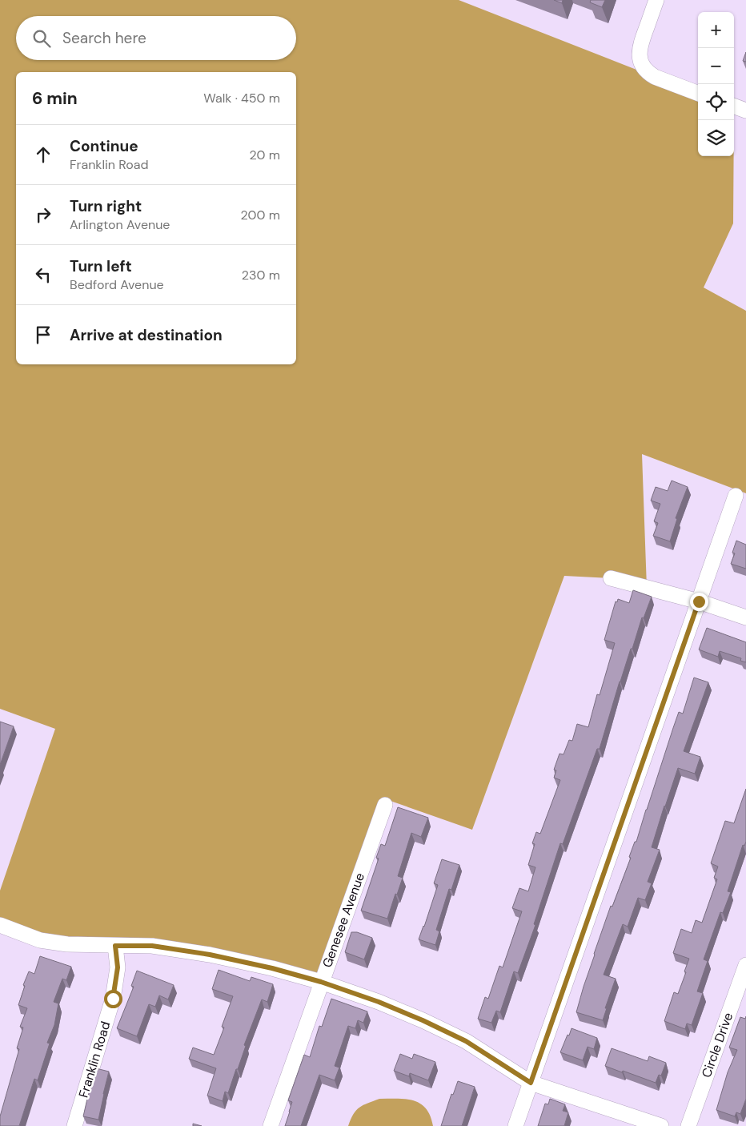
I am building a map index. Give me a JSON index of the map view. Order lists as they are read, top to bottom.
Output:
{
  "streets": {
    "street": ["Genesee Avenue", "Circle Drive", "Franklin Road"]
  },
  "page": {
    "map_buttons": ["+", "−"],
    "search": "Search here",
    "heading": ["6 min", "Walk · 450 m"],
    "list": [
      ["Continue", "Franklin Road", "20 m"],
      ["Turn right", "Arlington Avenue", "200 m"],
      ["Turn left", "Bedford Avenue", "230 m"],
      "Arrive at destination"
    ]
  }
}
